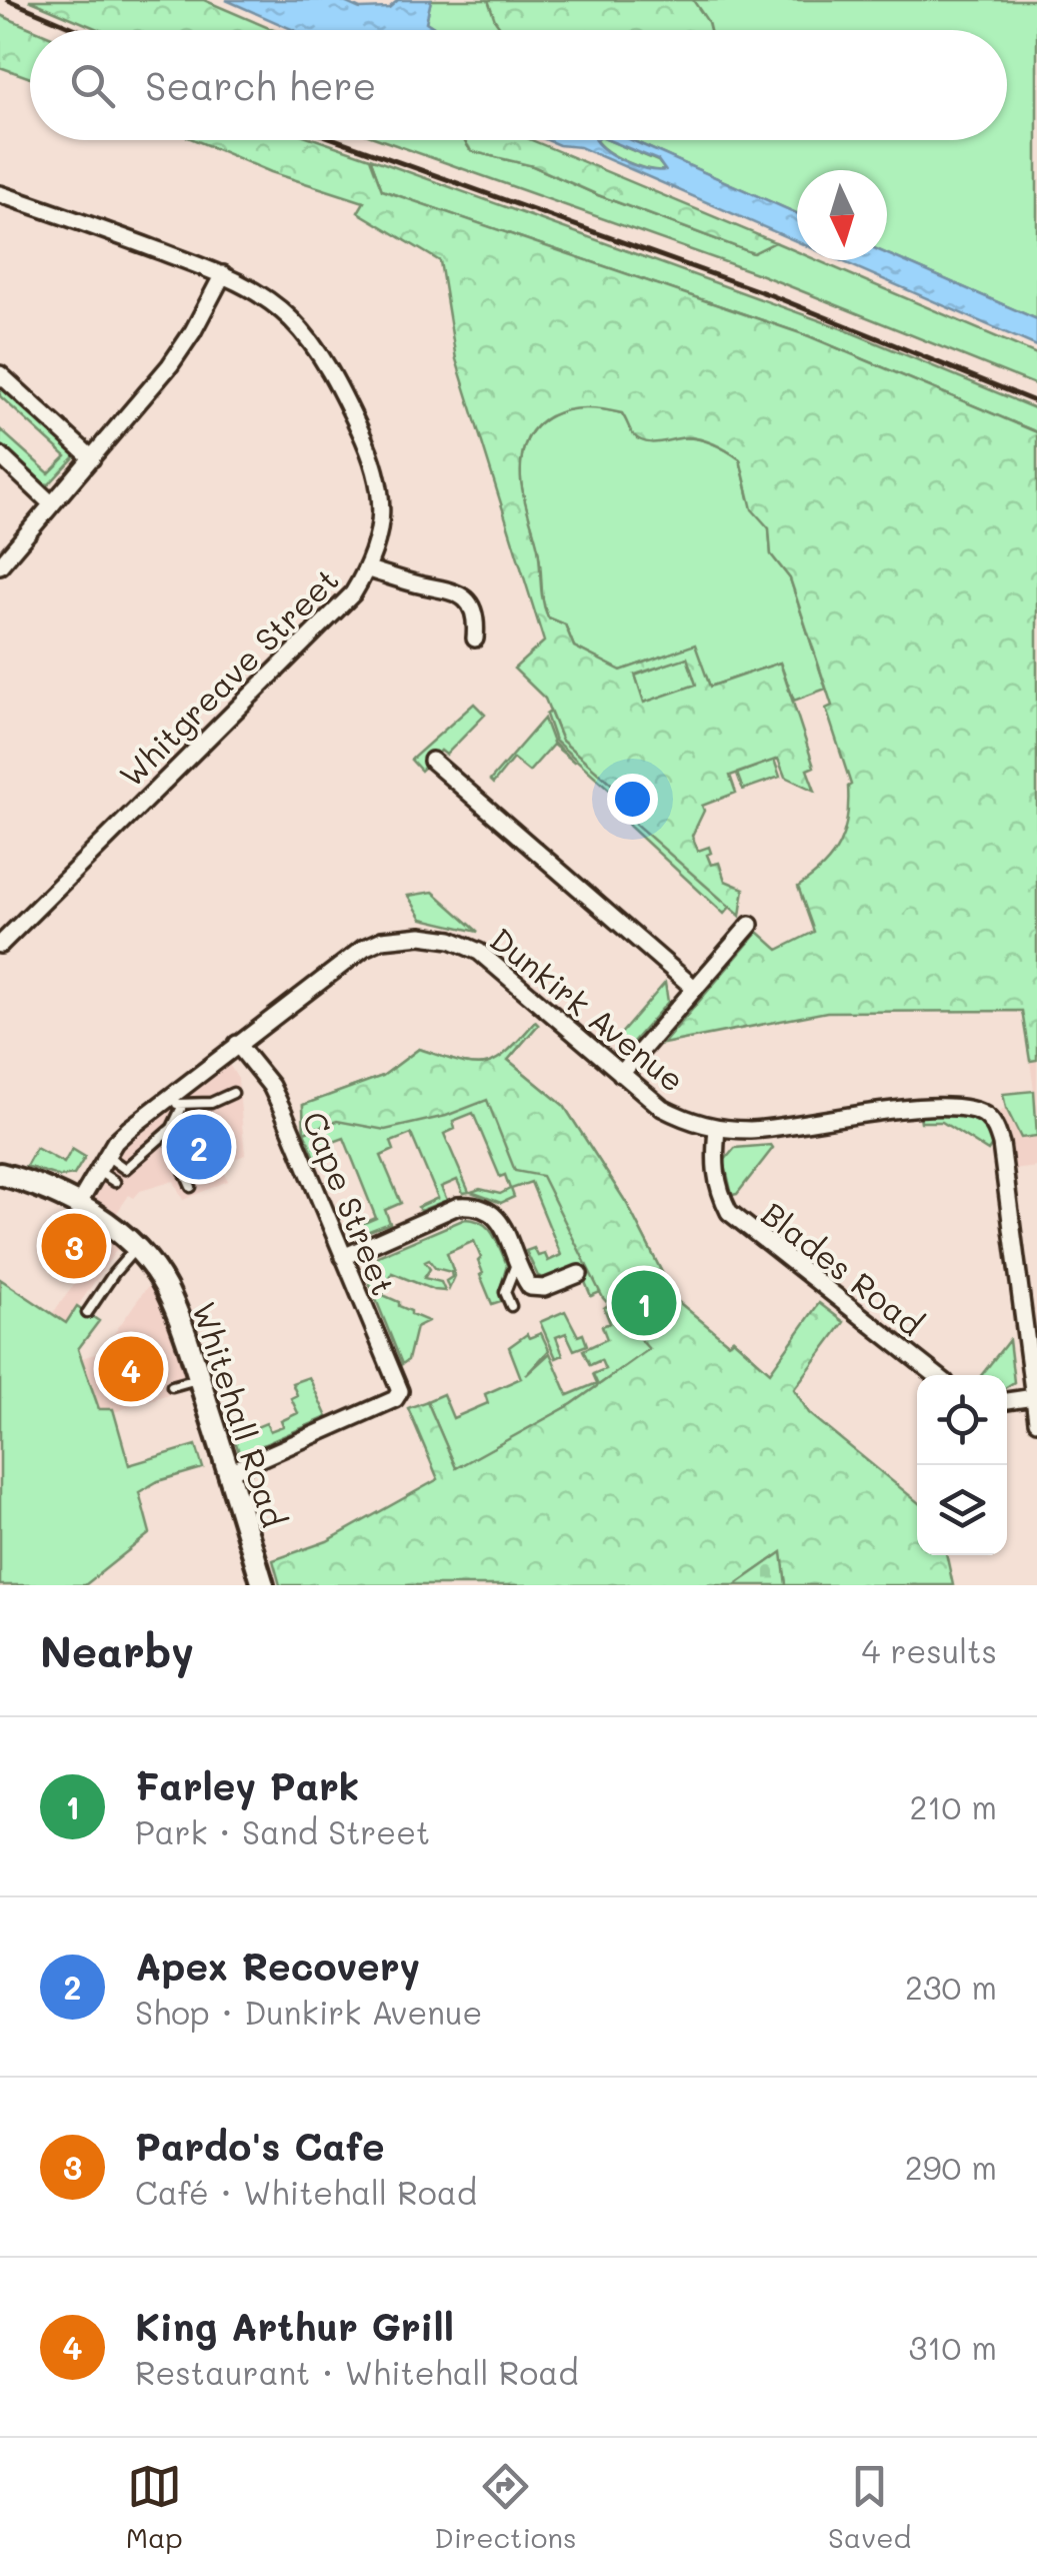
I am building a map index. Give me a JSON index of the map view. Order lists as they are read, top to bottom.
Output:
{
  "streets": {
    "main road": ["Whitehall Road"],
    "street": [
      "Whitgreave Street",
      "Dunkirk Avenue",
      "Cape Street",
      "Blades Road"
    ]
  },
  "crossings": [
    ["Dunkirk Avenue", "Cape Street"],
    ["Dunkirk Avenue", "Blades Road"],
    ["Dunkirk Avenue", "Whitehall Road"],
    ["Cape Street", "Whitehall Road"]
  ],
  "north": "bottom",
  "page": {
    "search": "Search here",
    "pins": [
      "2",
      "3",
      "1",
      "4"
    ],
    "heading": ["Nearby", "4 results"],
    "list": [
      {
        "mark": "1",
        "name": "Farley Park",
        "note": "Park · Sand Street",
        "value": "210 m"
      },
      {
        "mark": "2",
        "name": "Apex Recovery",
        "note": "Shop · Dunkirk Avenue",
        "value": "230 m"
      },
      {
        "mark": "3",
        "name": "Pardo's Cafe",
        "note": "Café · Whitehall Road",
        "value": "290 m"
      },
      {
        "mark": "4",
        "name": "King Arthur Grill",
        "note": "Restaurant · Whitehall Road",
        "value": "310 m"
      }
    ],
    "nav": ["Map", "Directions", "Saved"]
  }
}
